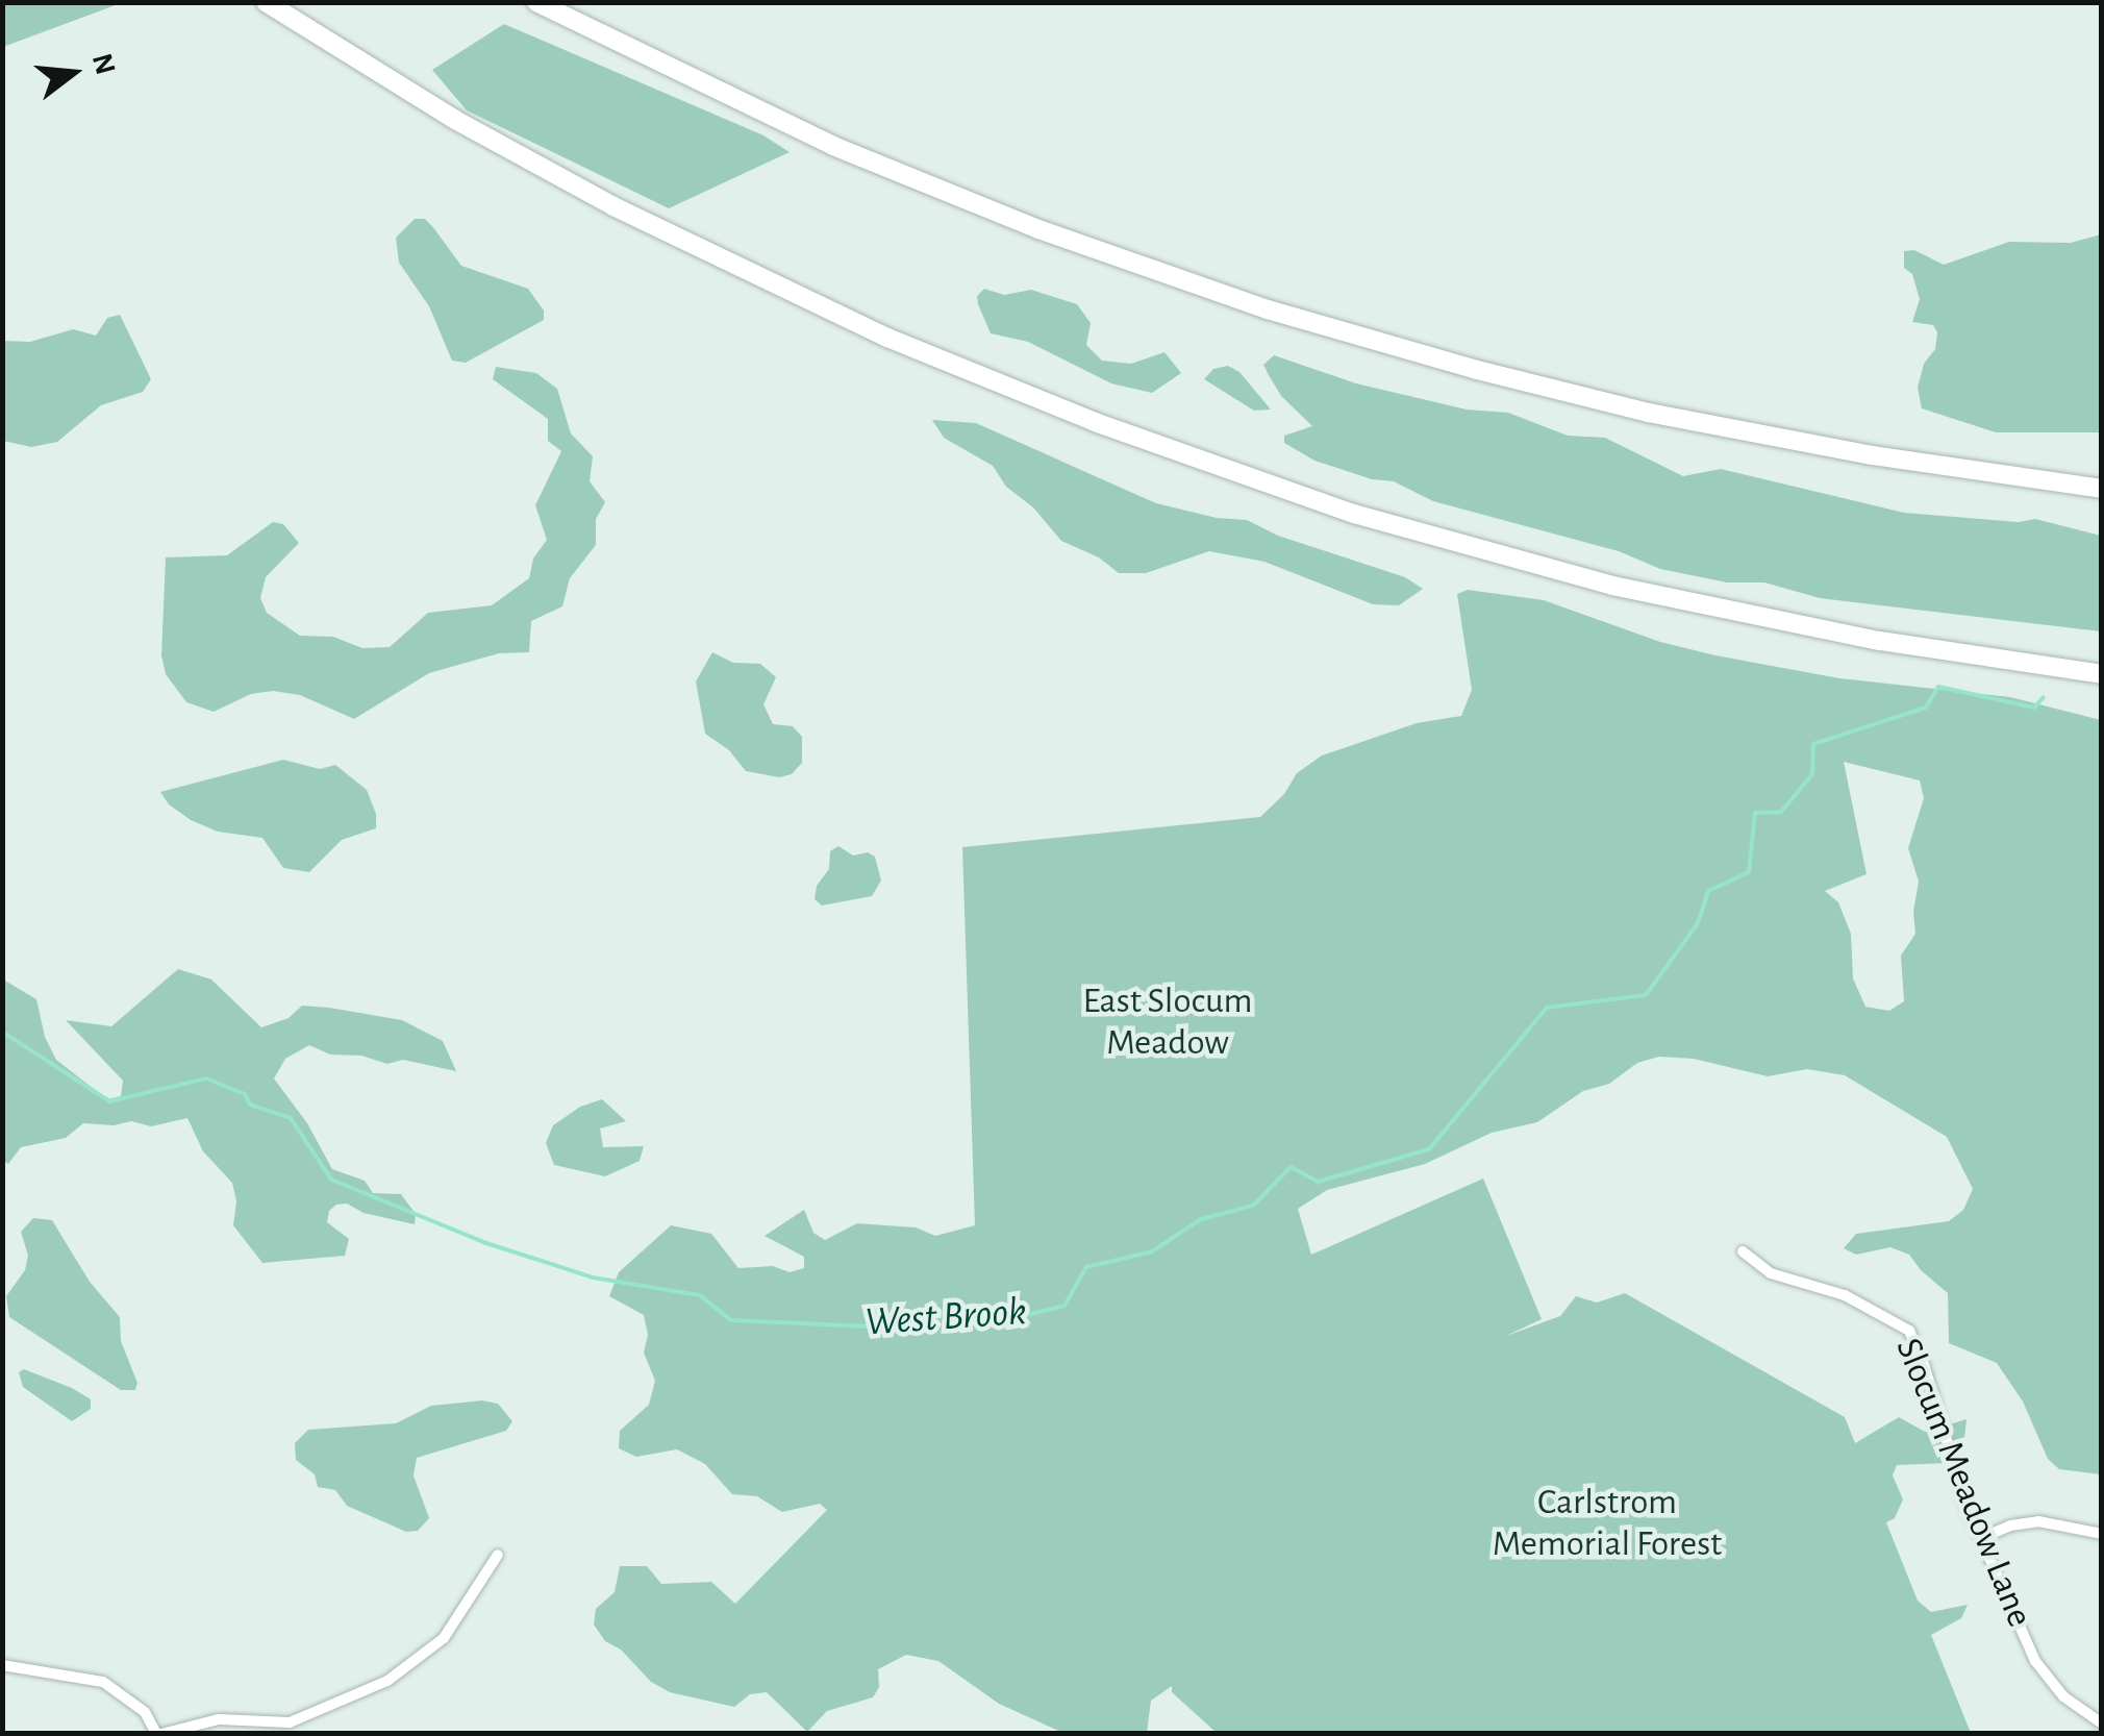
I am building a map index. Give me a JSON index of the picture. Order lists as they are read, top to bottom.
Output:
{
  "streets": {
    "street": ["Slocum Meadow Lane"]
  },
  "water": ["West Brook"],
  "parks": ["East Slocum Meadow", "Carlstrom Memorial Forest"],
  "north": "right"
}
